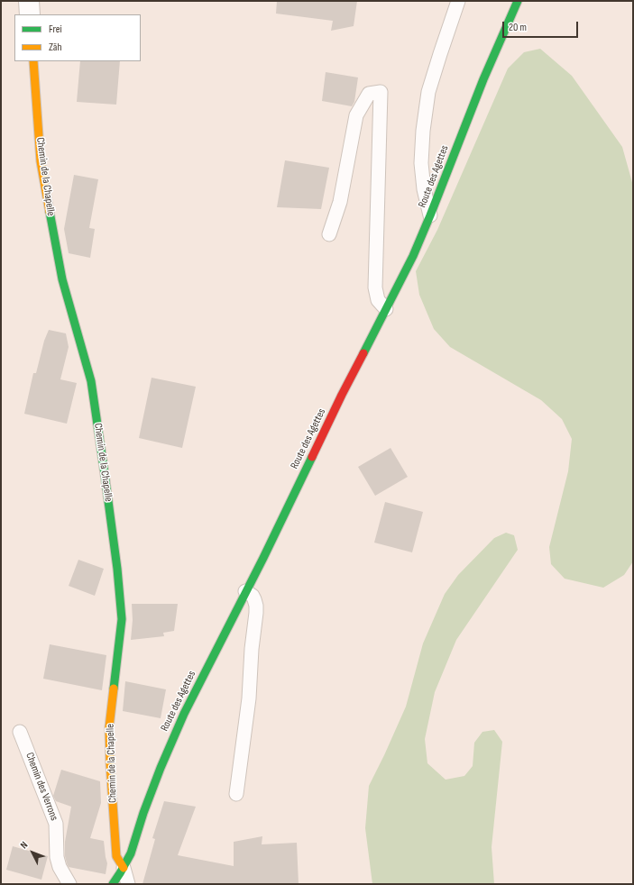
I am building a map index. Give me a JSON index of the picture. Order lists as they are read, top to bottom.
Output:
{
  "streets": {
    "street": ["Chemin de la Chapelle", "Route des Agettes"],
    "lane": ["Chemin des Verrons"]
  },
  "crossings": [
    ["Chemin de la Chapelle", "Route des Agettes"]
  ],
  "legend": ["Frei", "Zäh"],
  "scale_bar": "20 m",
  "north": "top left"
}
